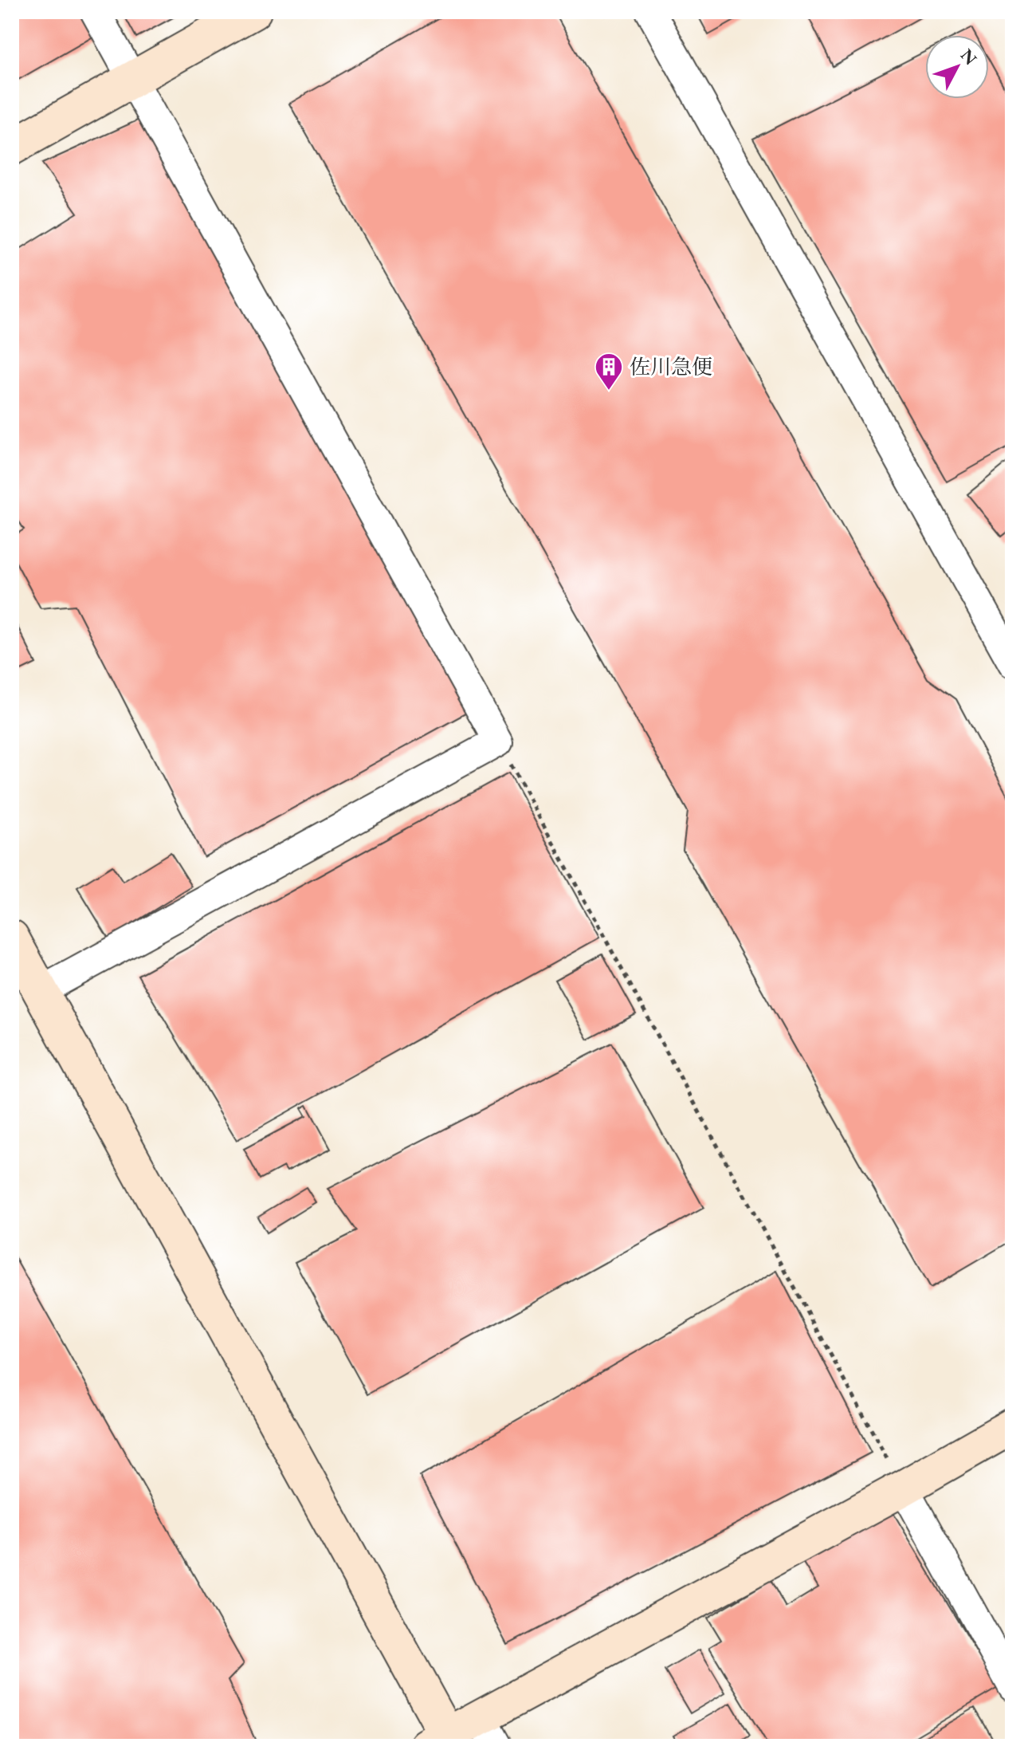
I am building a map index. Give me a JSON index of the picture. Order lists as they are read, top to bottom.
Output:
{
  "places": {
    "building": ["佐川急便"]
  },
  "north": "top right"
}
